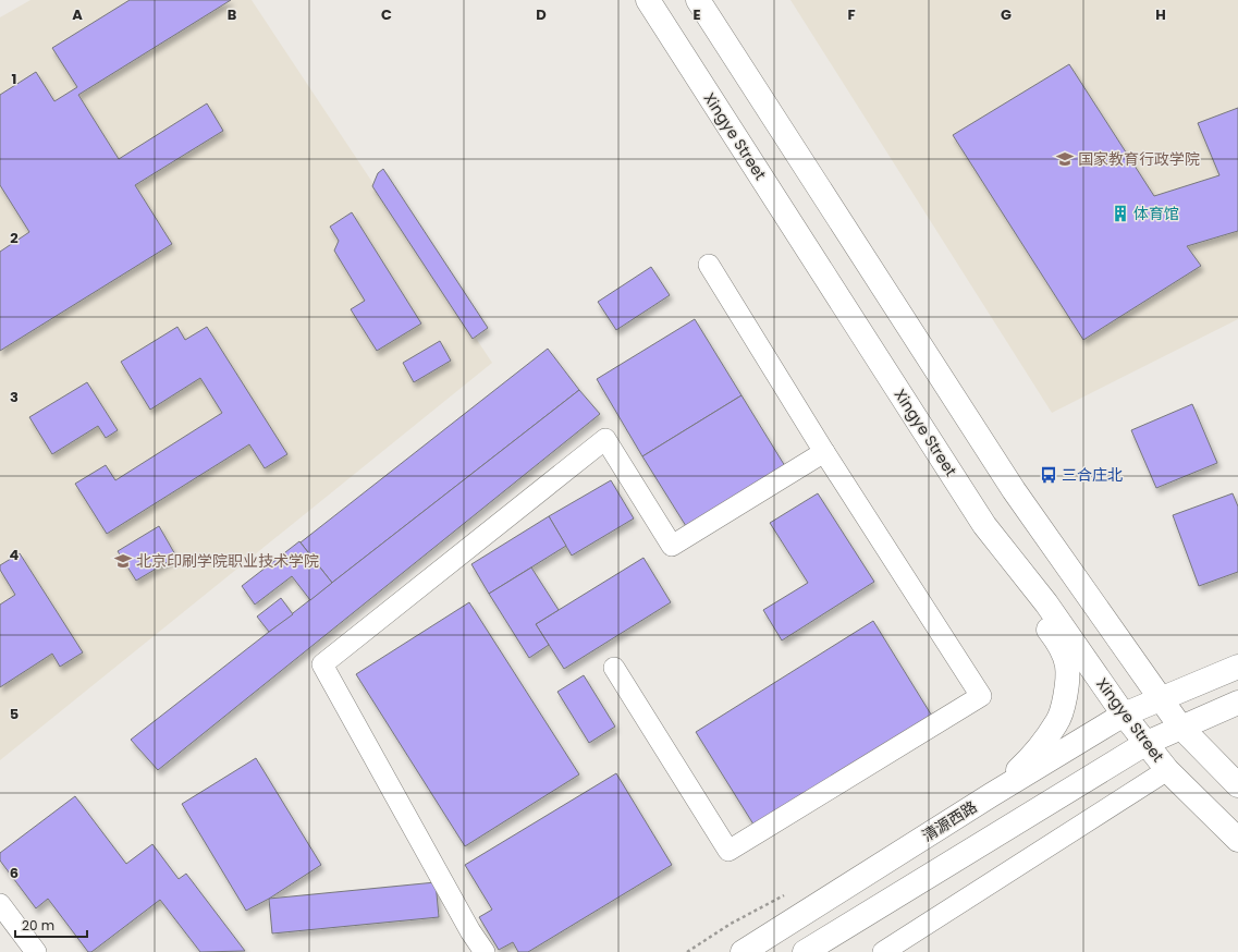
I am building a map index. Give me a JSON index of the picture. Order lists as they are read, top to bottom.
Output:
{
  "streets": {
    "main road": ["Xingye Street", "清源西路"]
  },
  "crossings": [
    ["Xingye Street", "清源西路"]
  ],
  "places": {
    "school or university": ["国家教育行政学院", "北京印刷学院职业技术学院"],
    "building": ["体育馆"],
    "bus stop": ["三合庄北"]
  },
  "scale_bar": "20 m",
  "grid": {
    "columns": [
      "A",
      "B",
      "C",
      "D",
      "E",
      "F",
      "G",
      "H"
    ],
    "rows": [
      "1",
      "2",
      "3",
      "4",
      "5",
      "6"
    ]
  }
}
